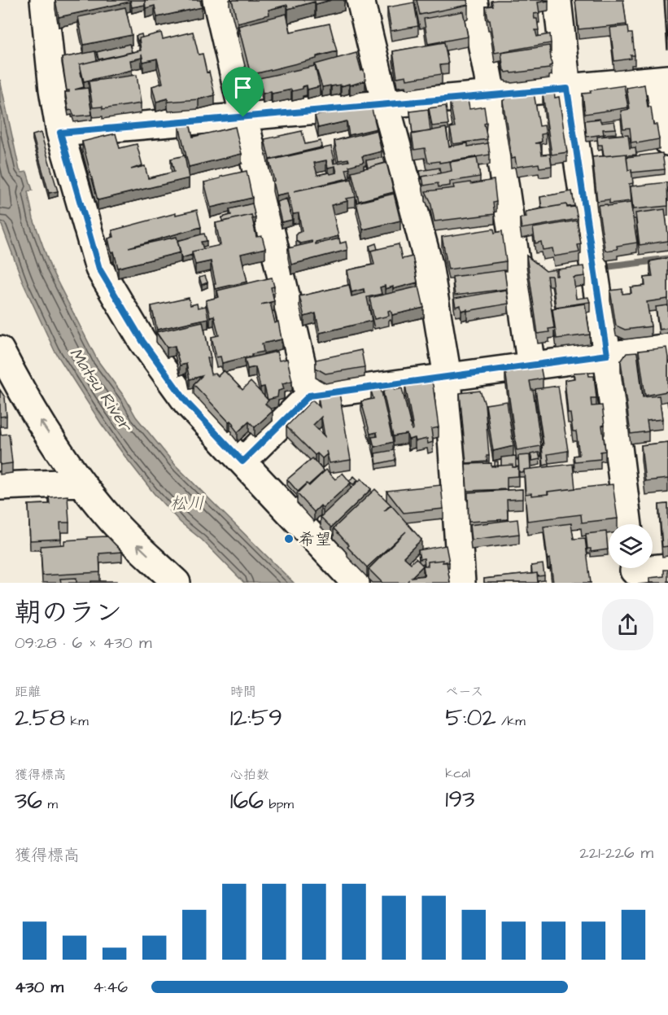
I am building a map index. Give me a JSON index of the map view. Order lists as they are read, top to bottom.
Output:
{
  "water": ["Matsu River", "松川"],
  "places": ["希望"],
  "page": {
    "heading": ["朝のラン", "09:28 · 6 × 430 m"],
    "stats": [
      ["距離", "2.58 km"],
      ["時間", "12:59"],
      ["ペース", "5:02 /km"],
      ["獲得標高", "36 m"],
      ["心拍数", "166 bpm"],
      ["kcal", "193"]
    ],
    "chart": ["獲得標高", "221–226 m"],
    "list": [
      {
        "name": "430 m",
        "note": "4:46"
      }
    ]
  }
}
